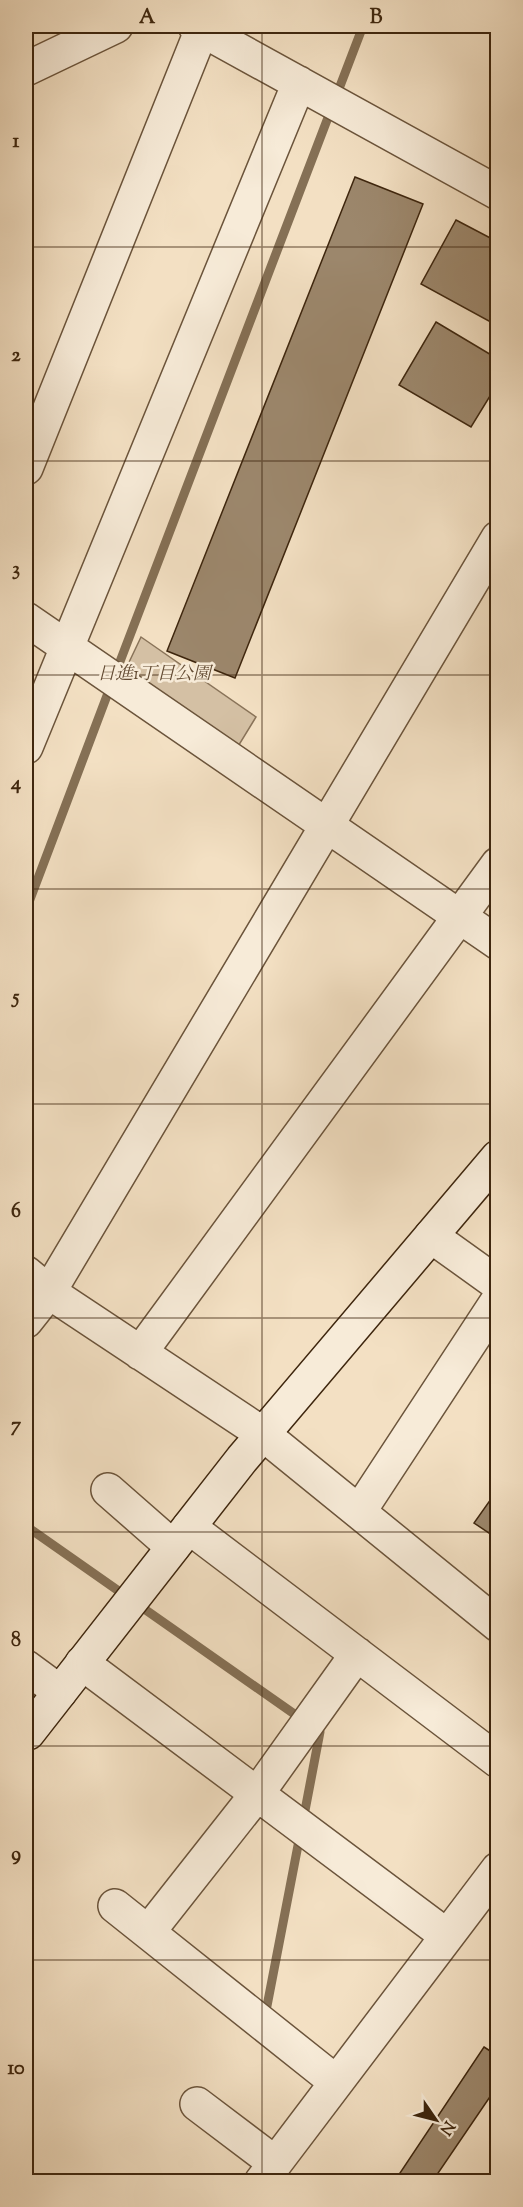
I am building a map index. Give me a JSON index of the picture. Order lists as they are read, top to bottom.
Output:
{
  "parks": ["日進1丁目公園"],
  "north": "bottom right",
  "grid": {
    "columns": ["A", "B"],
    "rows": [
      "1",
      "2",
      "3",
      "4",
      "5",
      "6",
      "7",
      "8",
      "9",
      "10"
    ]
  }
}
